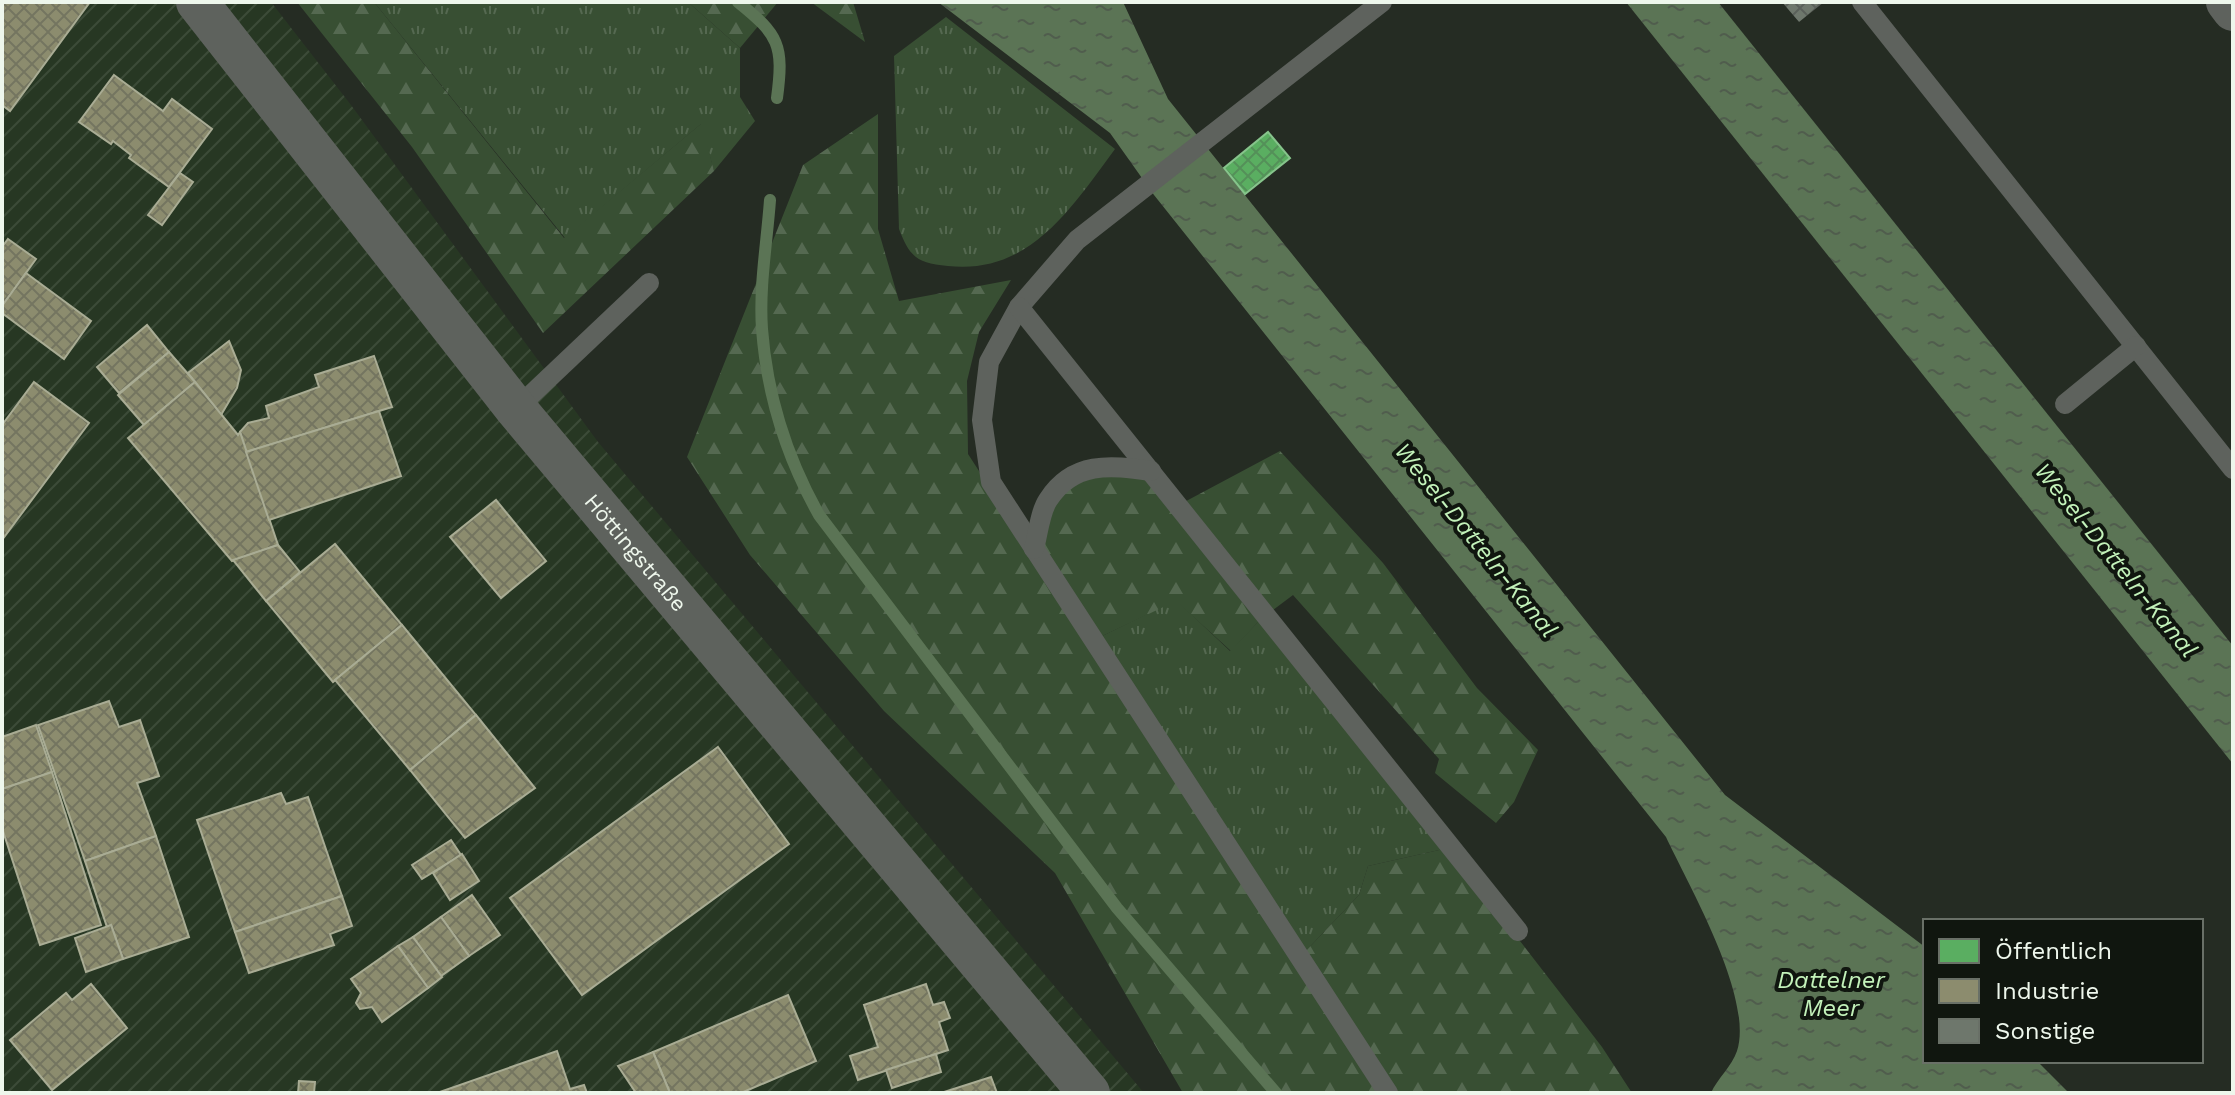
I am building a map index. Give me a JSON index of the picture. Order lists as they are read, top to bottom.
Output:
{
  "streets": {
    "street": ["Höttingstraße"]
  },
  "water": ["Wesel-Datteln-Kanal", "Dattelner Meer"],
  "legend": ["Öffentlich", "Industrie", "Sonstige"]
}
